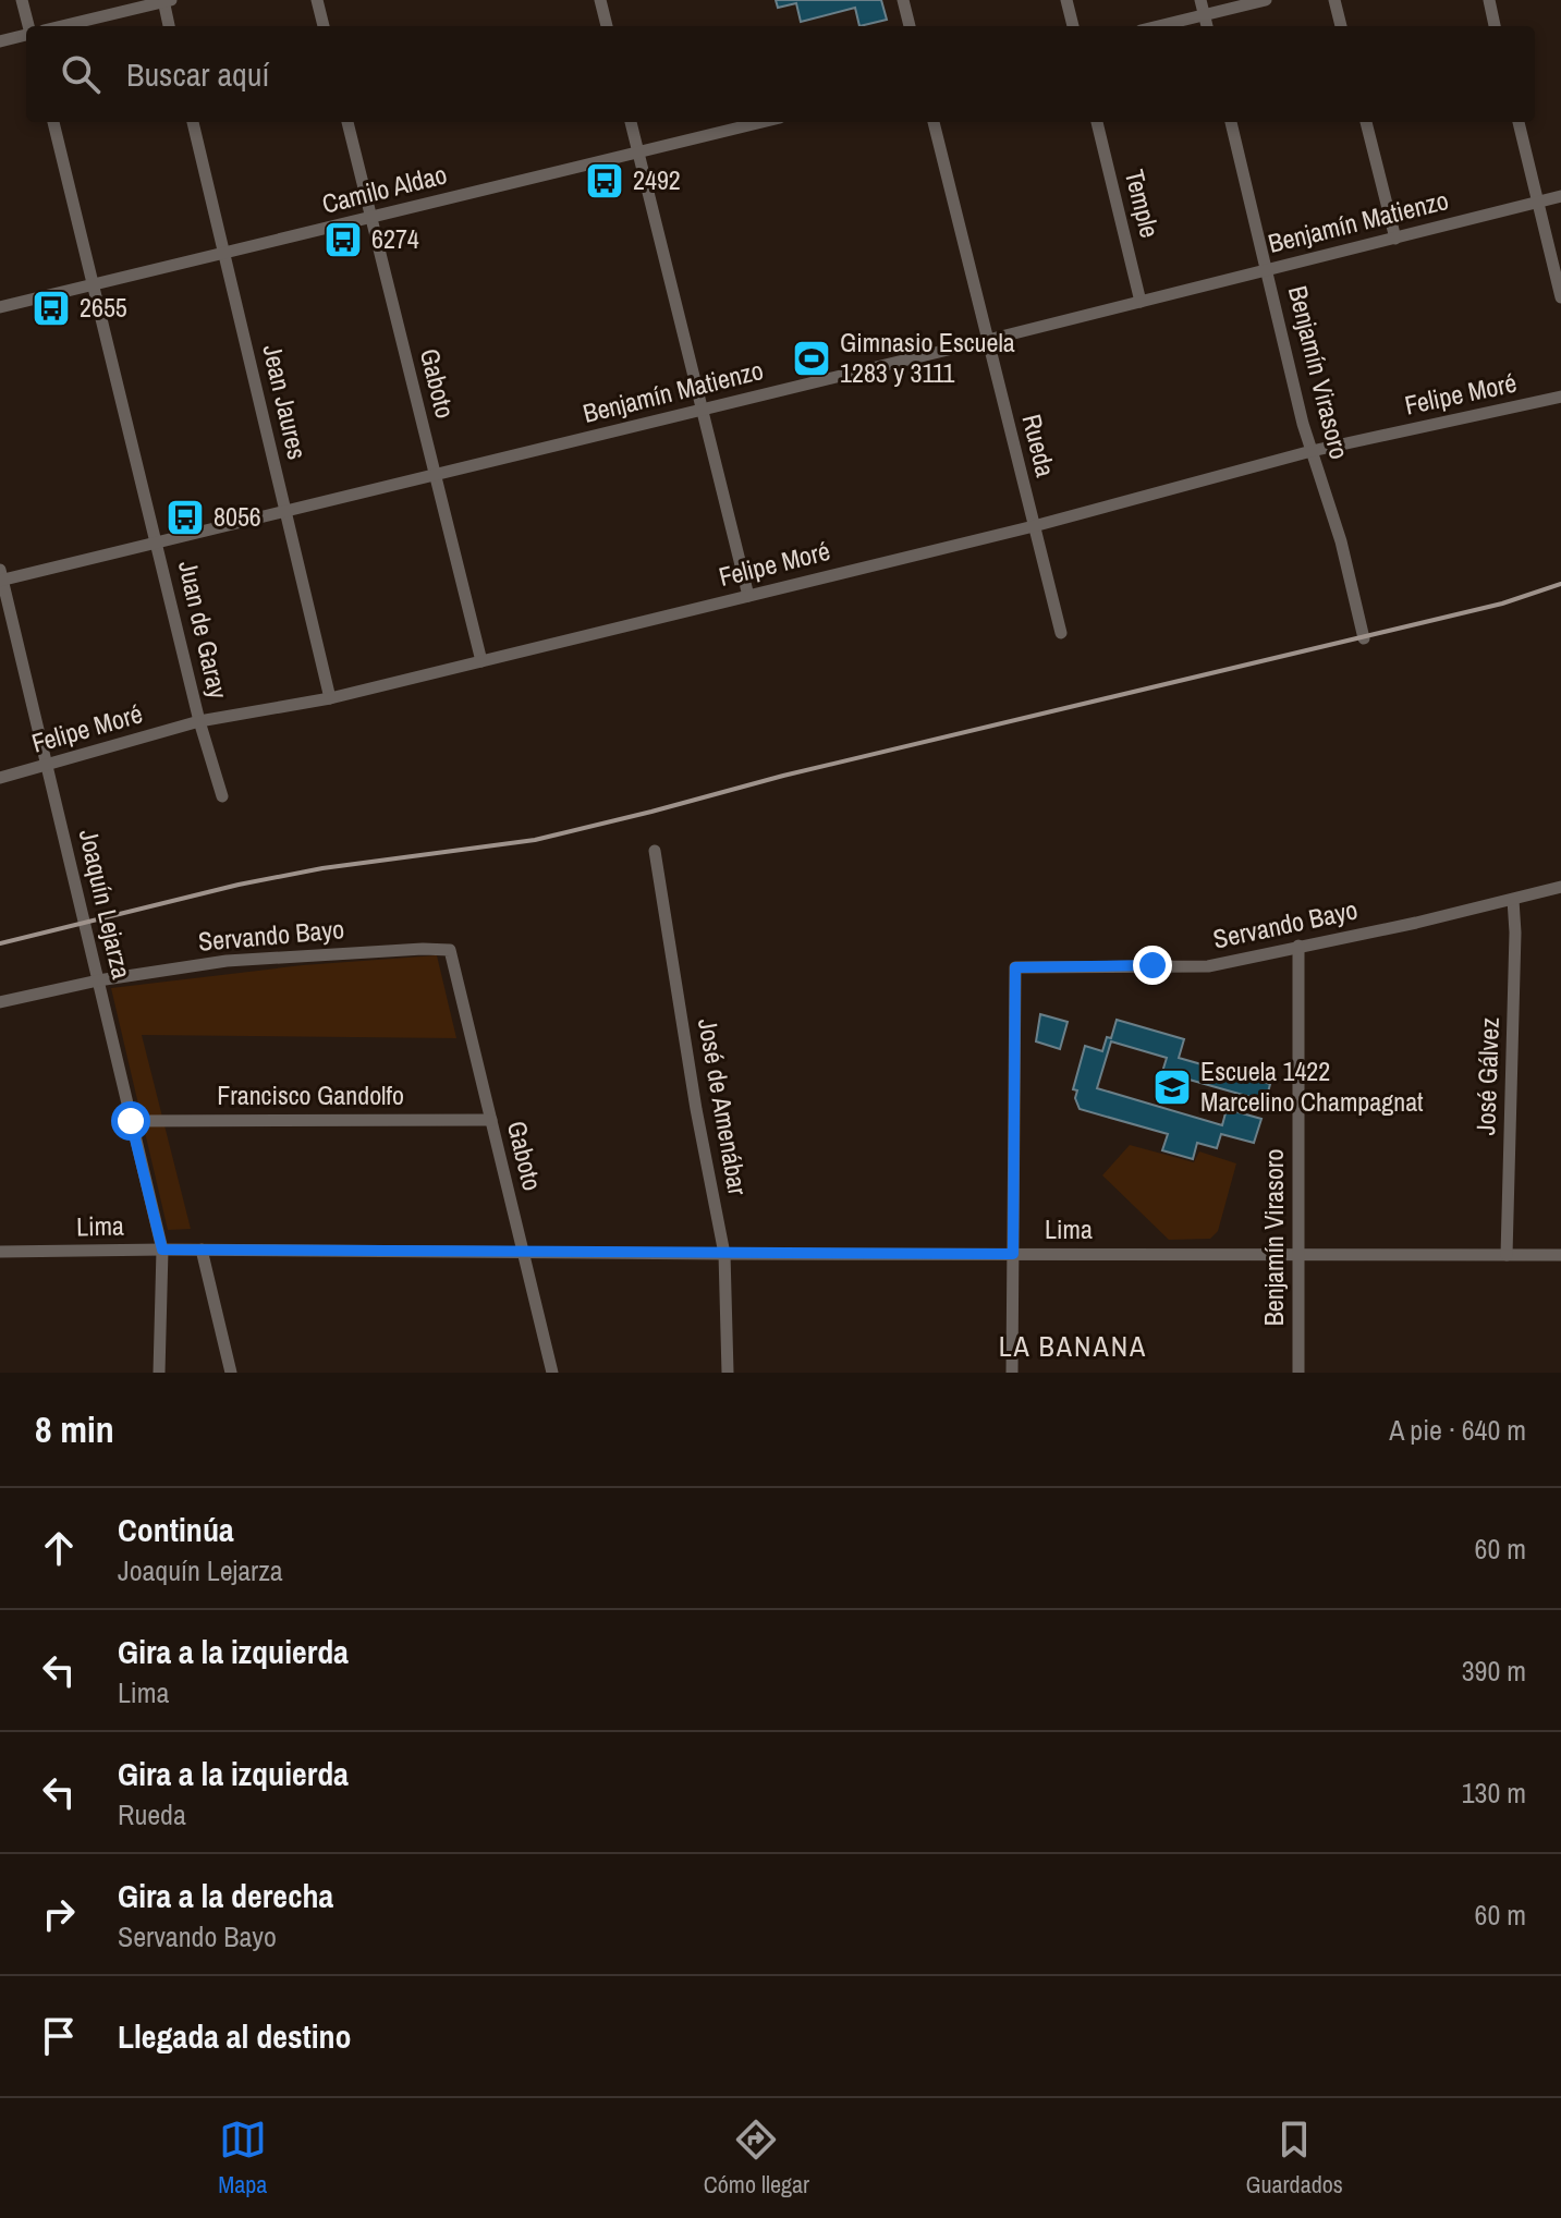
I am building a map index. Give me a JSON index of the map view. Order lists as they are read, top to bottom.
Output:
{
  "streets": {
    "street": [
      "Camilo Aldao",
      "Temple",
      "Benjamín Matienzo",
      "Benjamín Virasoro",
      "Gaboto",
      "Felipe Moré",
      "Jean Jaures",
      "Rueda",
      "Juan de Garay",
      "Joaquín Lejarza",
      "Servando Bayo",
      "José Gálvez",
      "Francisco Gandolfo",
      "José de Amenábar",
      "Lima"
    ]
  },
  "crossings": [
    ["Camilo Aldao", "Gaboto"],
    ["Camilo Aldao", "Jean Jaures"],
    ["Camilo Aldao", "Juan de Garay"],
    ["Temple", "Benjamín Matienzo"],
    ["Benjamín Matienzo", "Benjamín Virasoro"],
    ["Benjamín Matienzo", "Gaboto"],
    ["Benjamín Matienzo", "Jean Jaures"],
    ["Benjamín Matienzo", "Rueda"],
    ["Benjamín Matienzo", "Juan de Garay"],
    ["Benjamín Matienzo", "Joaquín Lejarza"],
    ["Benjamín Virasoro", "Felipe Moré"],
    ["Benjamín Virasoro", "Servando Bayo"],
    ["Benjamín Virasoro", "Lima"],
    ["Gaboto", "Felipe Moré"],
    ["Gaboto", "Servando Bayo"],
    ["Gaboto", "Francisco Gandolfo"],
    ["Gaboto", "Lima"],
    ["Felipe Moré", "Jean Jaures"],
    ["Felipe Moré", "Rueda"],
    ["Felipe Moré", "Juan de Garay"],
    ["Felipe Moré", "Joaquín Lejarza"],
    ["Joaquín Lejarza", "Servando Bayo"],
    ["Joaquín Lejarza", "Francisco Gandolfo"],
    ["Joaquín Lejarza", "Lima"],
    ["Servando Bayo", "José Gálvez"],
    ["Servando Bayo", "Lima"],
    ["José Gálvez", "Lima"],
    ["José de Amenábar", "Lima"]
  ],
  "districts": ["LA BANANA"],
  "places": {
    "bus stop": [
      "2492",
      "6274",
      "2655",
      "8056"
    ],
    "sports": ["Gimnasio Escuela 1283 y 3111"],
    "school or university": ["Escuela 1422 Marcelino Champagnat"]
  },
  "page": {
    "search": "Buscar aquí",
    "heading": ["8 min", "A pie · 640 m"],
    "list": [
      ["Continúa", "Joaquín Lejarza", "60 m"],
      ["Gira a la izquierda", "Lima", "390 m"],
      ["Gira a la izquierda", "Rueda", "130 m"],
      ["Gira a la derecha", "Servando Bayo", "60 m"],
      "Llegada al destino"
    ],
    "nav": ["Mapa", "Cómo llegar", "Guardados"]
  }
}
